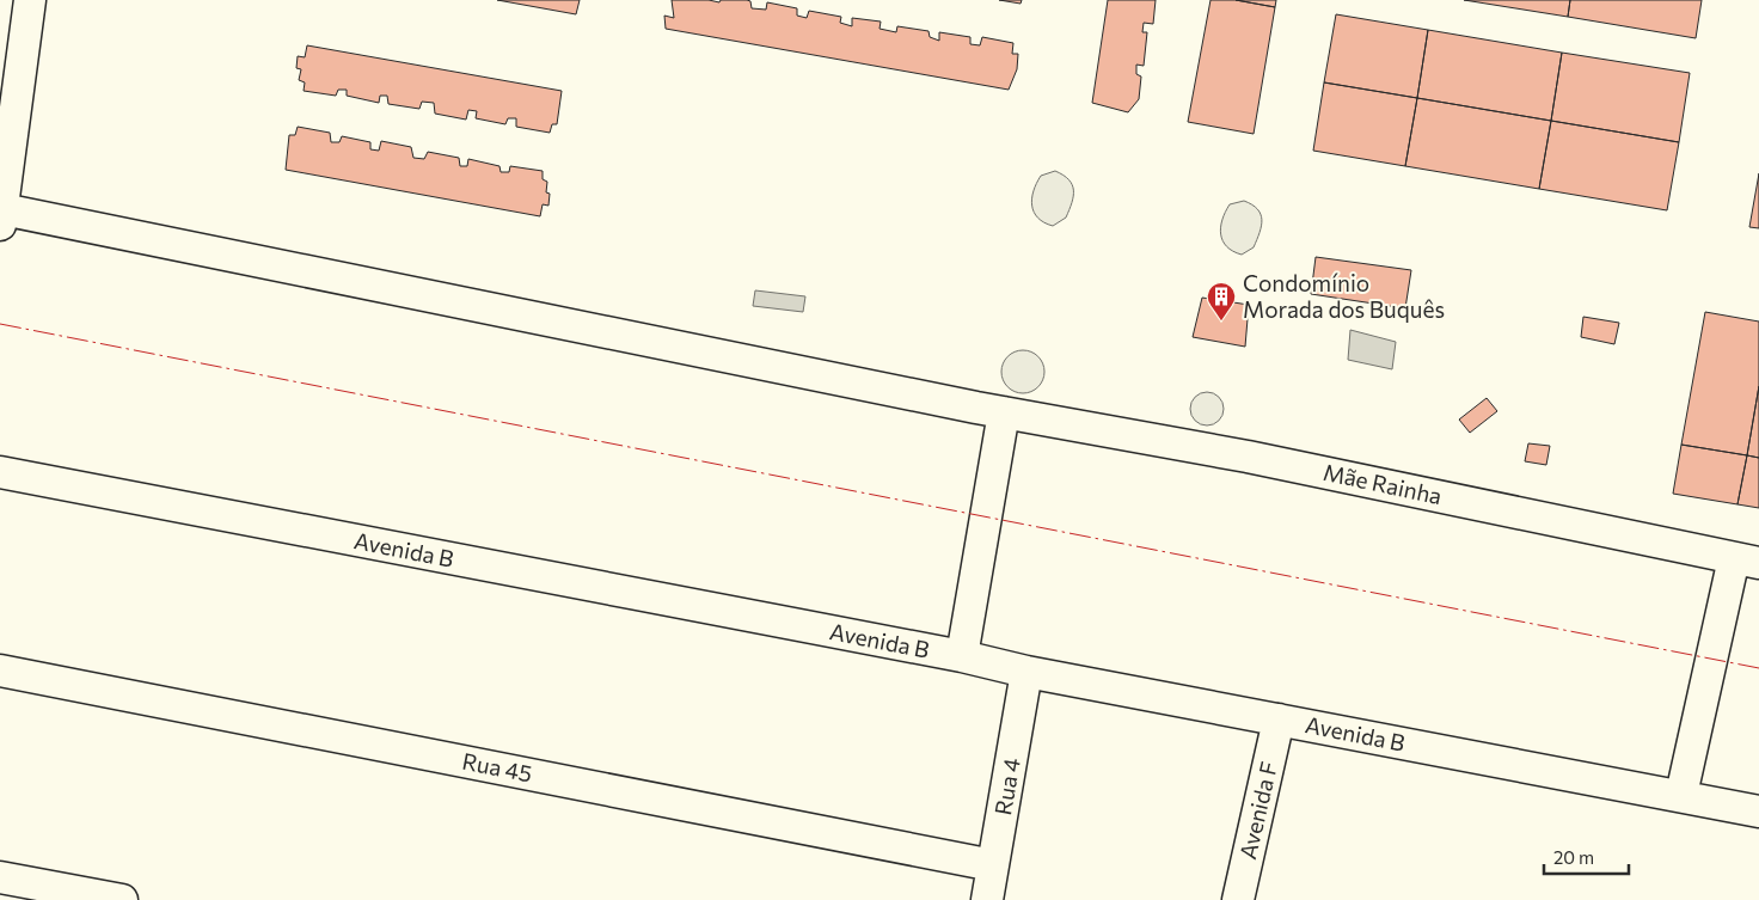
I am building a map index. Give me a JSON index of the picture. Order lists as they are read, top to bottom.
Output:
{
  "streets": {
    "street": [
      "Mãe Rainha",
      "Avenida B",
      "Rua 45",
      "Rua 4",
      "Avenida F"
    ]
  },
  "crossings": [
    ["Avenida B", "Rua 4"],
    ["Avenida B", "Avenida F"],
    ["Rua 45", "Rua 4"]
  ],
  "places": {
    "building": ["Condomínio Morada dos Buquês"]
  },
  "scale_bar": "20 m"
}
